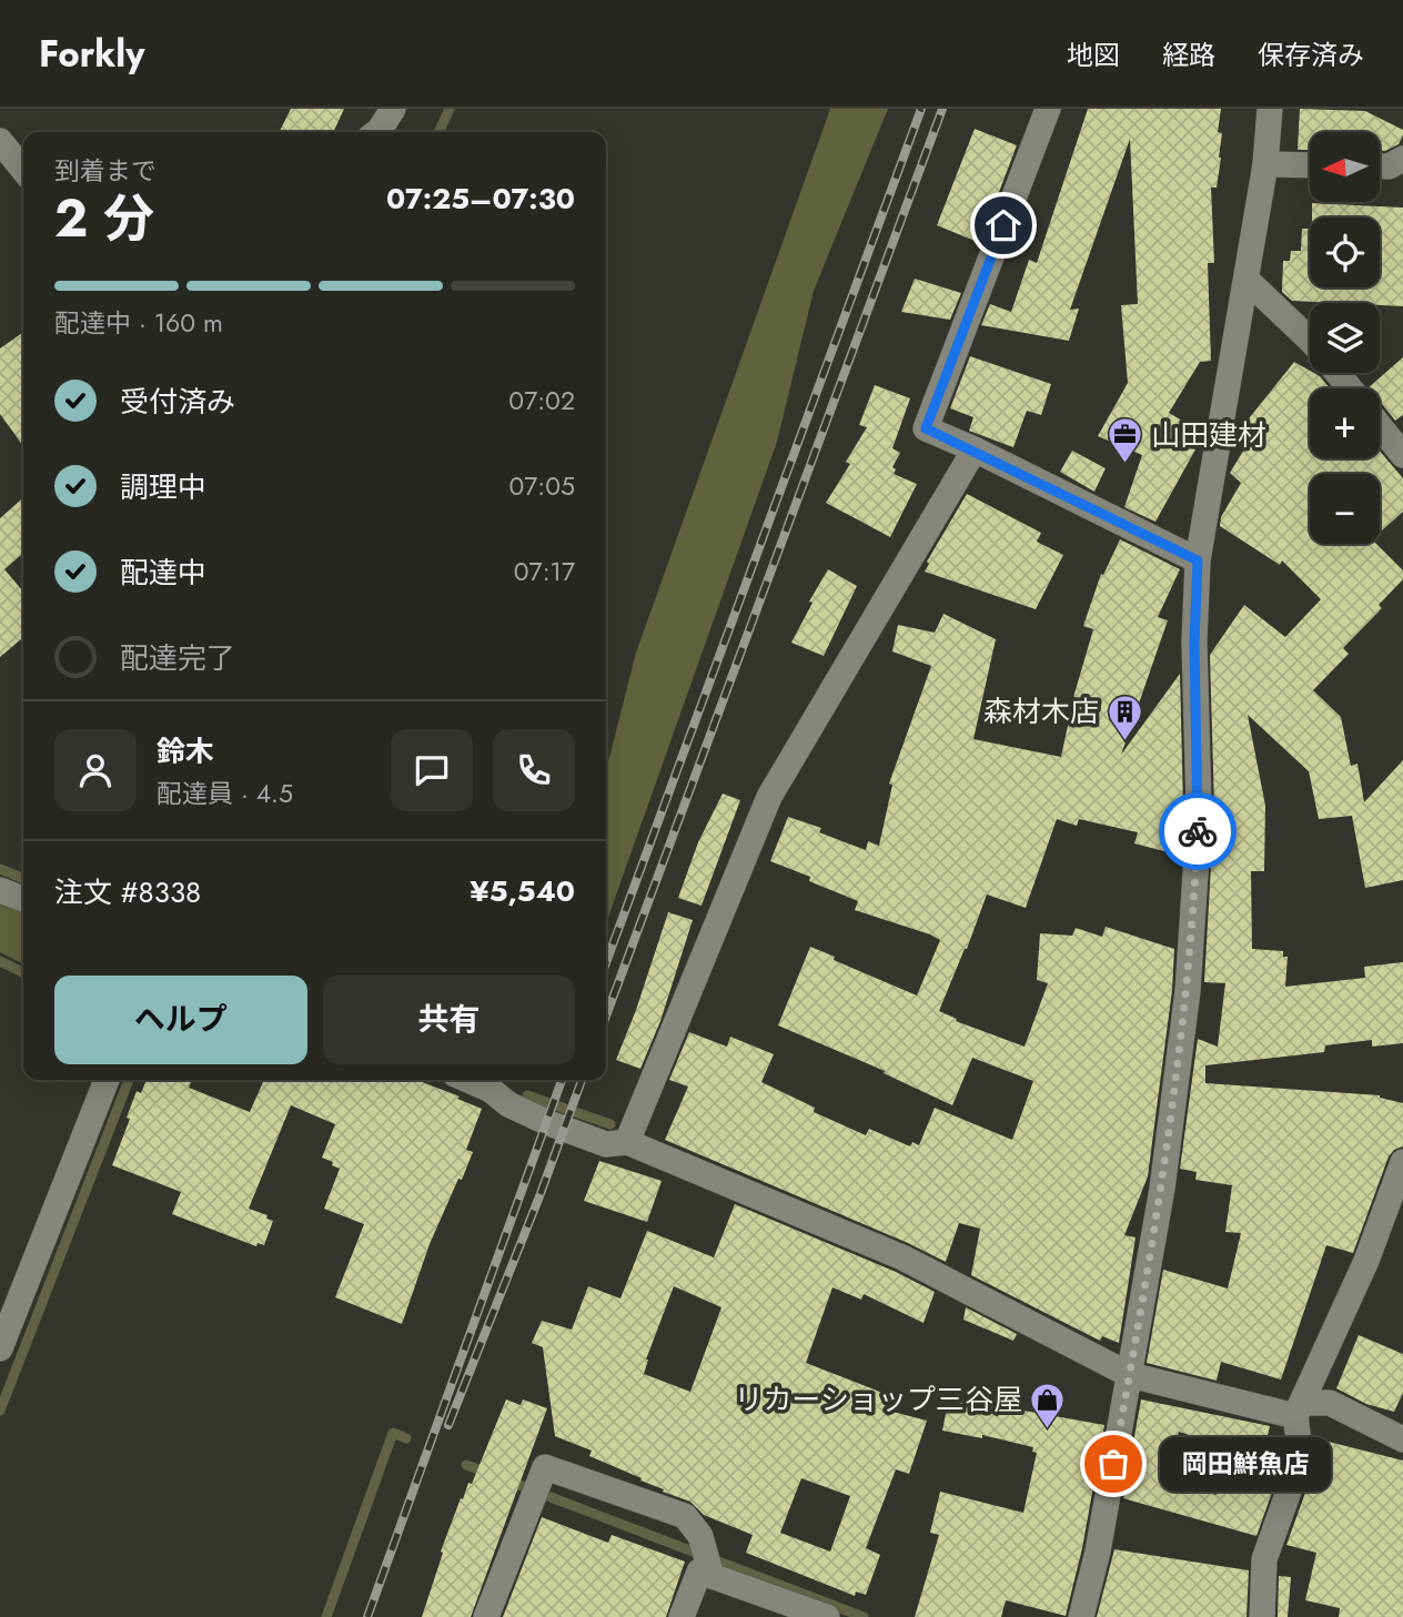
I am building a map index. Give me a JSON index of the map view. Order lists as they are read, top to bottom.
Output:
{
  "places": {
    "office": ["山田建材"],
    "building": ["森材木店"],
    "shop": ["リカーショップ三谷屋"],
    "other": ["岡田鮮魚店"]
  },
  "north": "left",
  "page": {
    "header": "Forkly",
    "nav": ["地図", "経路", "保存済み"],
    "map_buttons": ["+", "−"],
    "heading": ["2 分", "到着まで", "07:25–07:30"],
    "panel": [
      "鈴木",
      "配達員 · 4.5",
      "注文 #8338",
      "¥5,540"
    ],
    "bar": "配達中 · 160 m",
    "list": [
      ["受付済み", "07:02"],
      ["調理中", "07:05"],
      ["配達中", "07:17"],
      "配達完了"
    ],
    "buttons": ["ヘルプ", "共有"],
    "bubble": "岡田鮮魚店"
  }
}
